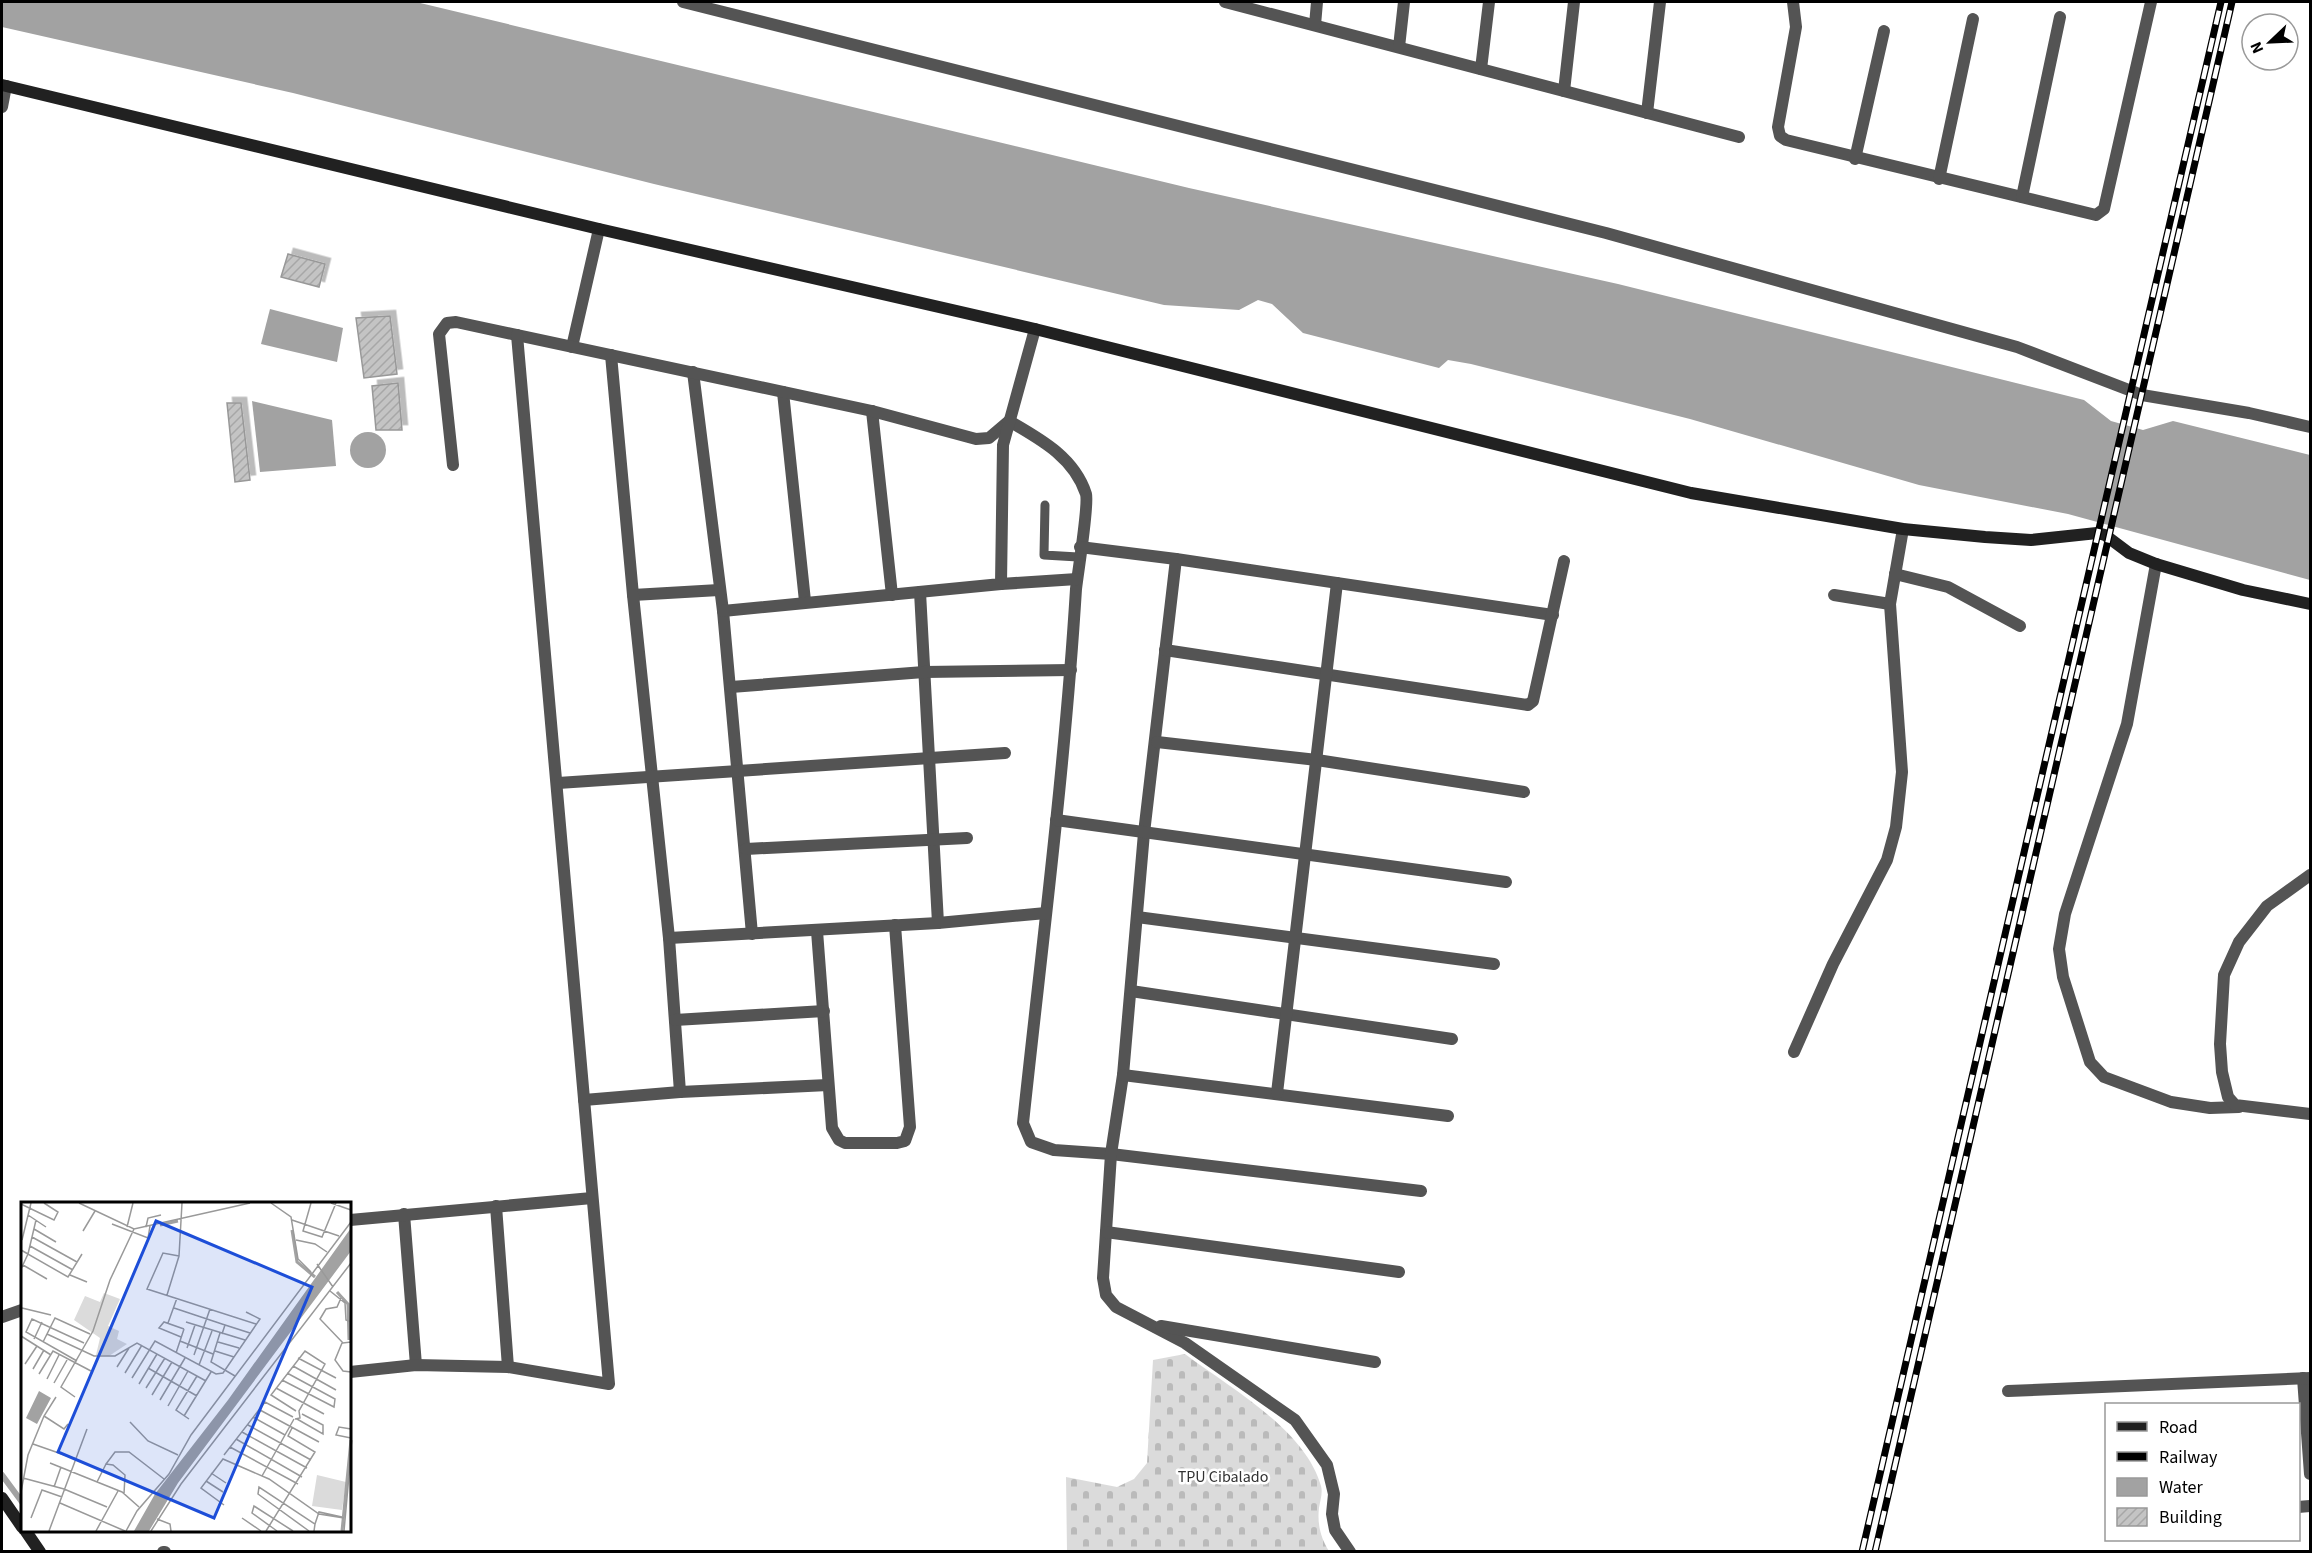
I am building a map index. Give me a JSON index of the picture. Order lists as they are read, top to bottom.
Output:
{
  "parks": ["TPU Cibalado"],
  "legend": [
    "Road",
    "Railway",
    "Water",
    "Building"
  ],
  "north": "bottom left"
}
